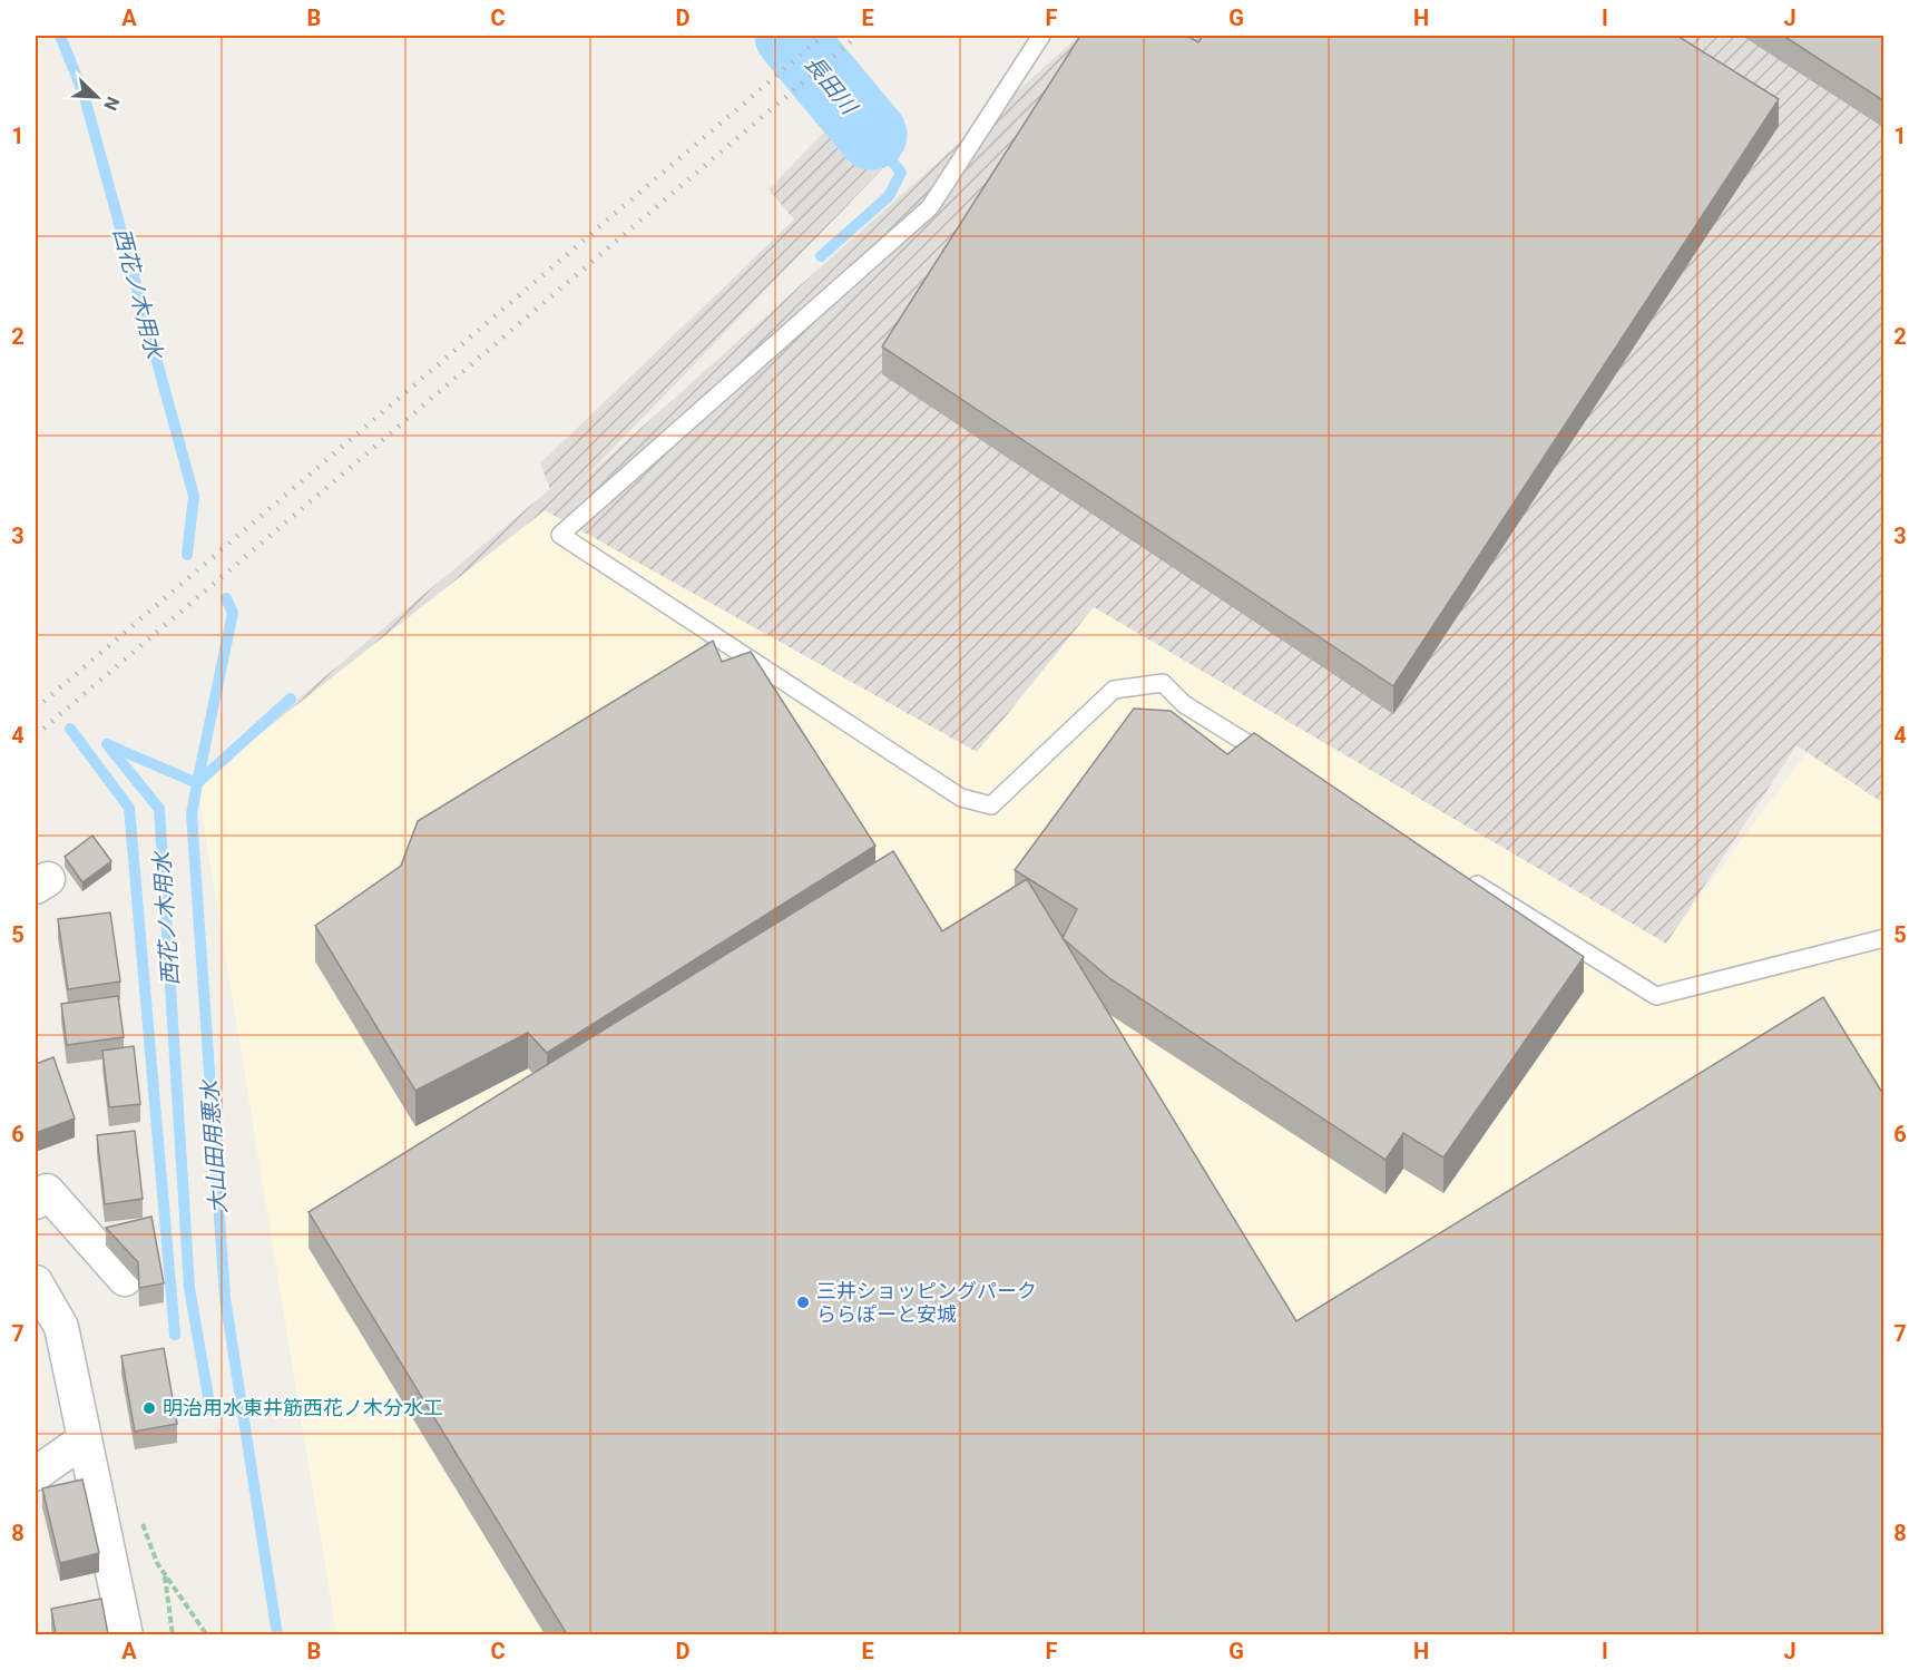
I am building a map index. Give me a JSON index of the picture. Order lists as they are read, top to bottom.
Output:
{
  "water": ["長田川", "西花ノ木用水", "大山田用悪水"],
  "places": ["三井ショッピングパーク ららぽーと安城", "明治用水東井筋西花ノ木分水工"],
  "north": "bottom right",
  "grid": {
    "columns": [
      "A",
      "B",
      "C",
      "D",
      "E",
      "F",
      "G",
      "H",
      "I",
      "J"
    ],
    "rows": [
      "1",
      "2",
      "3",
      "4",
      "5",
      "6",
      "7",
      "8"
    ]
  }
}
